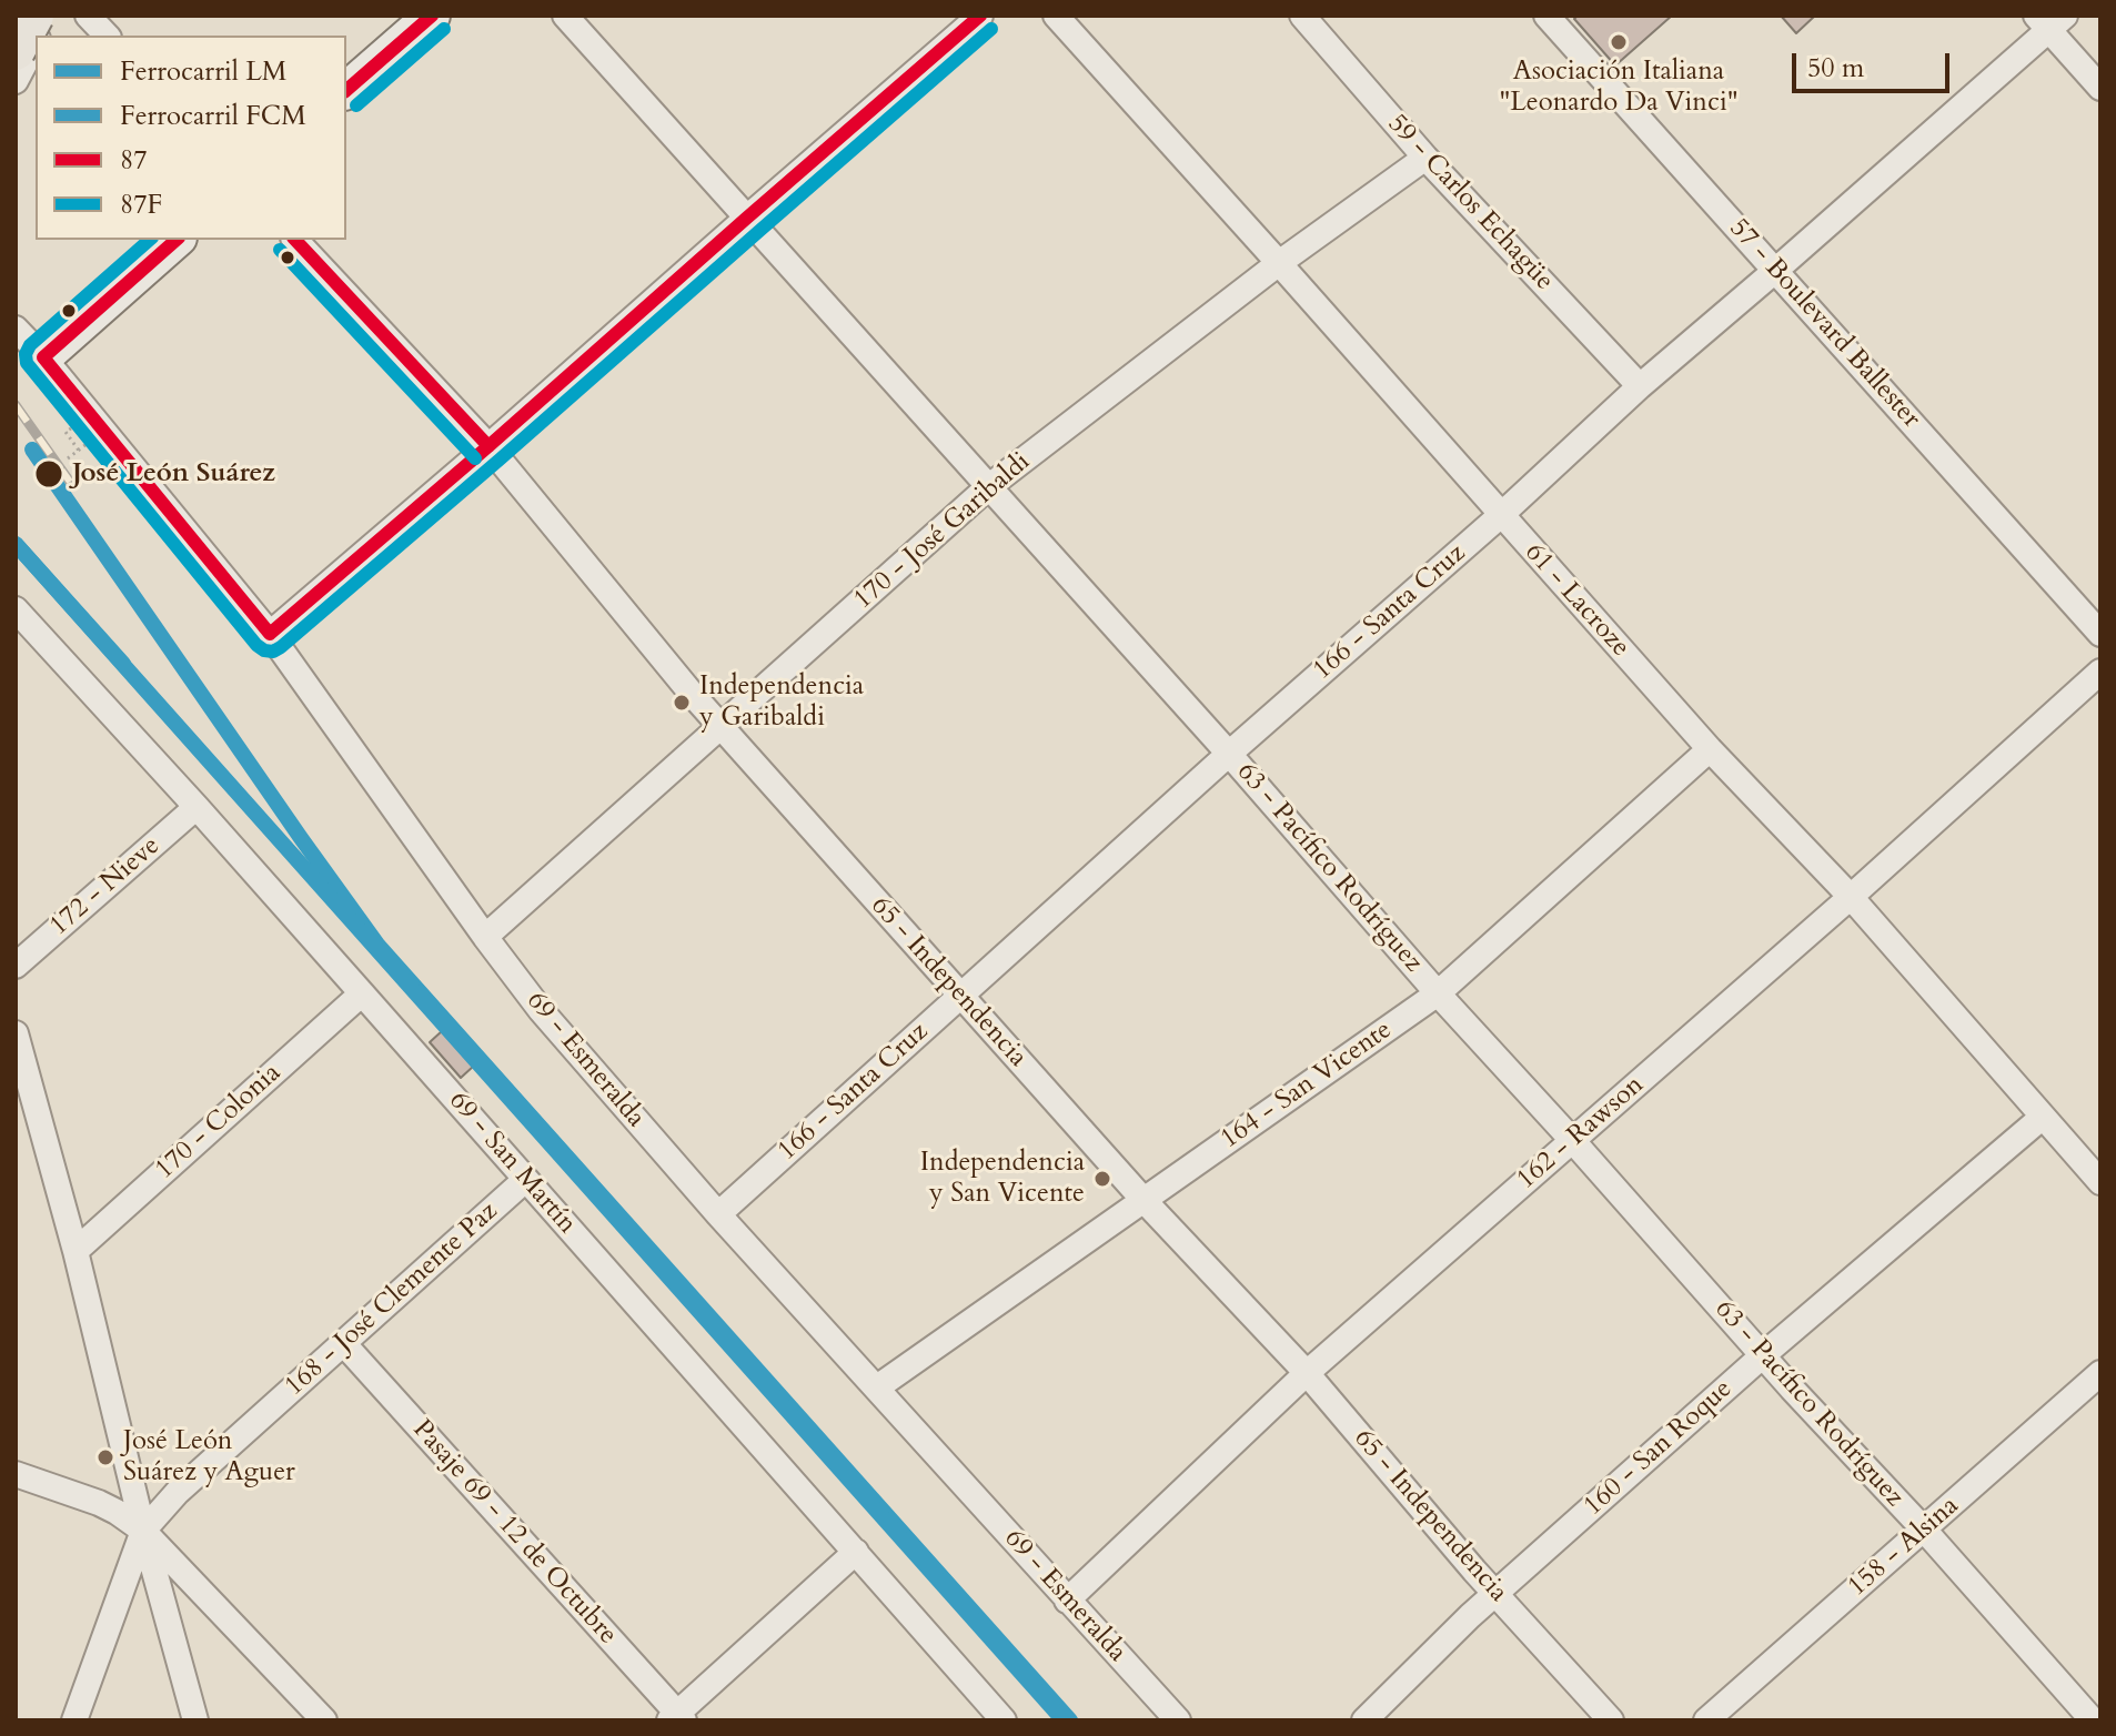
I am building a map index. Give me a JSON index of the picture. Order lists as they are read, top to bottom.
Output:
{
  "streets": {
    "street": [
      "59 - Carlos Echagüe",
      "57 - Boulevard Ballester",
      "170 - José Garibaldi",
      "61 - Lacroze",
      "166 - Santa Cruz",
      "63 - Pacífico Rodríguez",
      "172 - Nieve",
      "65 - Independencia",
      "69 - Esmeralda",
      "164 - San Vicente",
      "170 - Colonia",
      "162 - Rawson",
      "69 - San Martín",
      "168 - José Clemente Paz",
      "160 - San Roque",
      "Pasaje 69 - 12 de Octubre",
      "158 - Alsina"
    ]
  },
  "crossings": [
    ["59 - Carlos Echagüe", "170 - José Garibaldi"],
    ["59 - Carlos Echagüe", "166 - Santa Cruz"],
    ["57 - Boulevard Ballester", "166 - Santa Cruz"],
    ["170 - José Garibaldi", "61 - Lacroze"],
    ["170 - José Garibaldi", "63 - Pacífico Rodríguez"],
    ["170 - José Garibaldi", "65 - Independencia"],
    ["170 - José Garibaldi", "69 - Esmeralda"],
    ["61 - Lacroze", "166 - Santa Cruz"],
    ["61 - Lacroze", "164 - San Vicente"],
    ["61 - Lacroze", "162 - Rawson"],
    ["61 - Lacroze", "160 - San Roque"],
    ["166 - Santa Cruz", "63 - Pacífico Rodríguez"],
    ["166 - Santa Cruz", "65 - Independencia"],
    ["166 - Santa Cruz", "69 - Esmeralda"],
    ["63 - Pacífico Rodríguez", "164 - San Vicente"],
    ["63 - Pacífico Rodríguez", "162 - Rawson"],
    ["63 - Pacífico Rodríguez", "160 - San Roque"],
    ["63 - Pacífico Rodríguez", "158 - Alsina"],
    ["172 - Nieve", "69 - San Martín"],
    ["65 - Independencia", "164 - San Vicente"],
    ["65 - Independencia", "162 - Rawson"],
    ["65 - Independencia", "160 - San Roque"],
    ["69 - Esmeralda", "164 - San Vicente"],
    ["69 - Esmeralda", "162 - Rawson"],
    ["170 - Colonia", "69 - San Martín"],
    ["69 - San Martín", "168 - José Clemente Paz"],
    ["168 - José Clemente Paz", "Pasaje 69 - 12 de Octubre"]
  ],
  "places": [
    "Asociación Italiana \"Leonardo Da Vinci\"",
    "José León Suárez",
    "Independencia y Garibaldi",
    "Independencia y San Vicente",
    "José León Suárez y Aguer"
  ],
  "lines": [
    "transit line 87",
    "transit line 87F",
    "rail line LM",
    "rail line FCM"
  ],
  "legend": [
    "Ferrocarril LM",
    "Ferrocarril FCM",
    "87",
    "87F"
  ],
  "scale_bar": "50 m"
}
